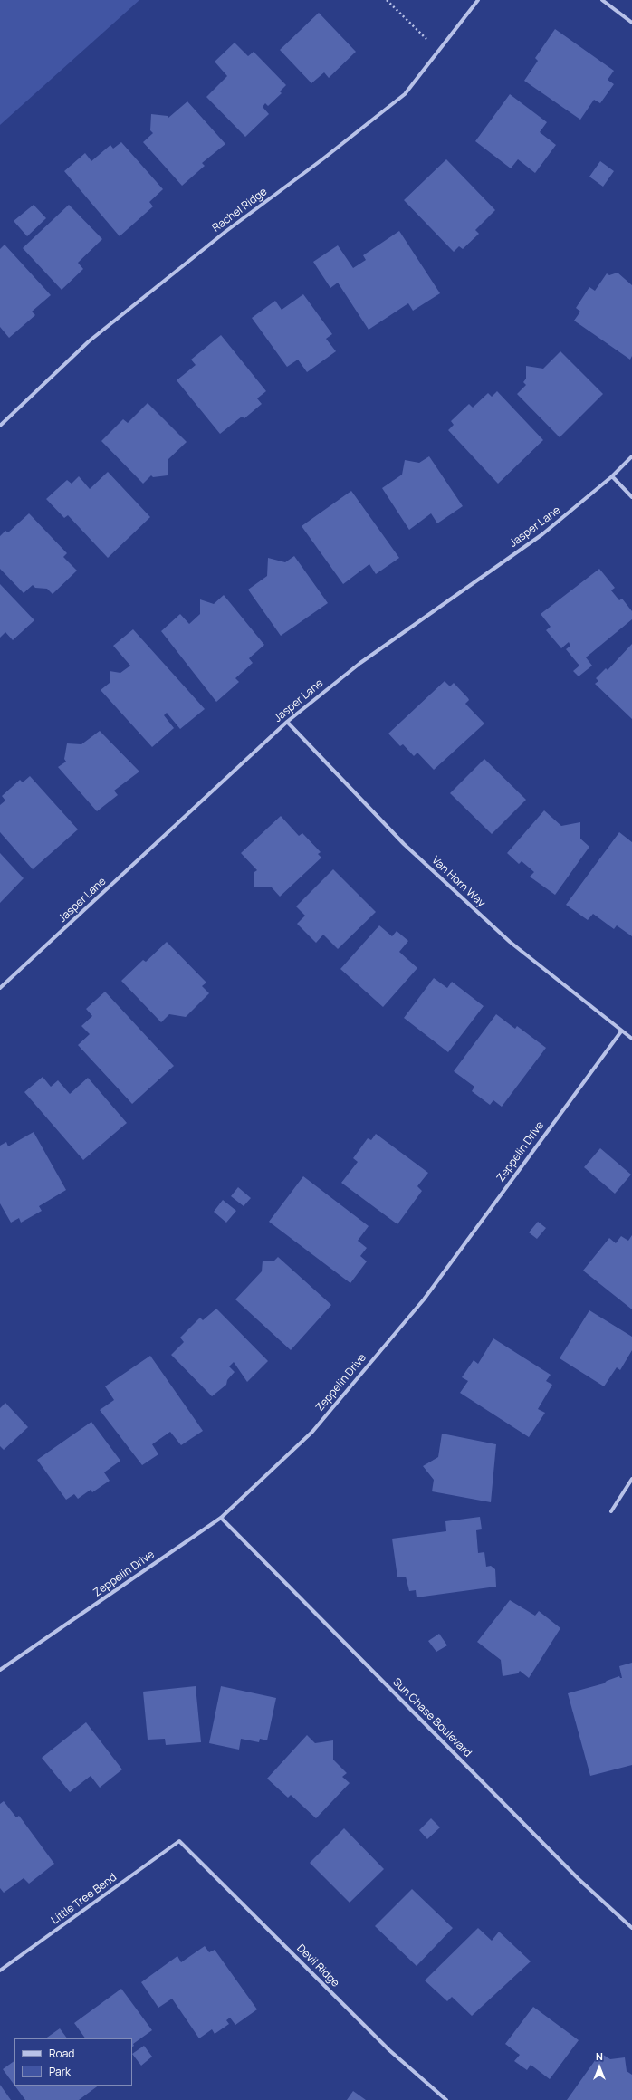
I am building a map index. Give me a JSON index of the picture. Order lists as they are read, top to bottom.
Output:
{
  "streets": {
    "street": [
      "Rachel Ridge",
      "Jasper Lane",
      "Van Horn Way",
      "Zeppelin Drive",
      "Sun Chase Boulevard",
      "Little Tree Bend",
      "Devil Ridge"
    ]
  },
  "crossings": [
    ["Jasper Lane", "Van Horn Way"],
    ["Van Horn Way", "Zeppelin Drive"],
    ["Zeppelin Drive", "Sun Chase Boulevard"],
    ["Little Tree Bend", "Devil Ridge"]
  ],
  "legend": ["Road", "Park"],
  "north": "top"
}
